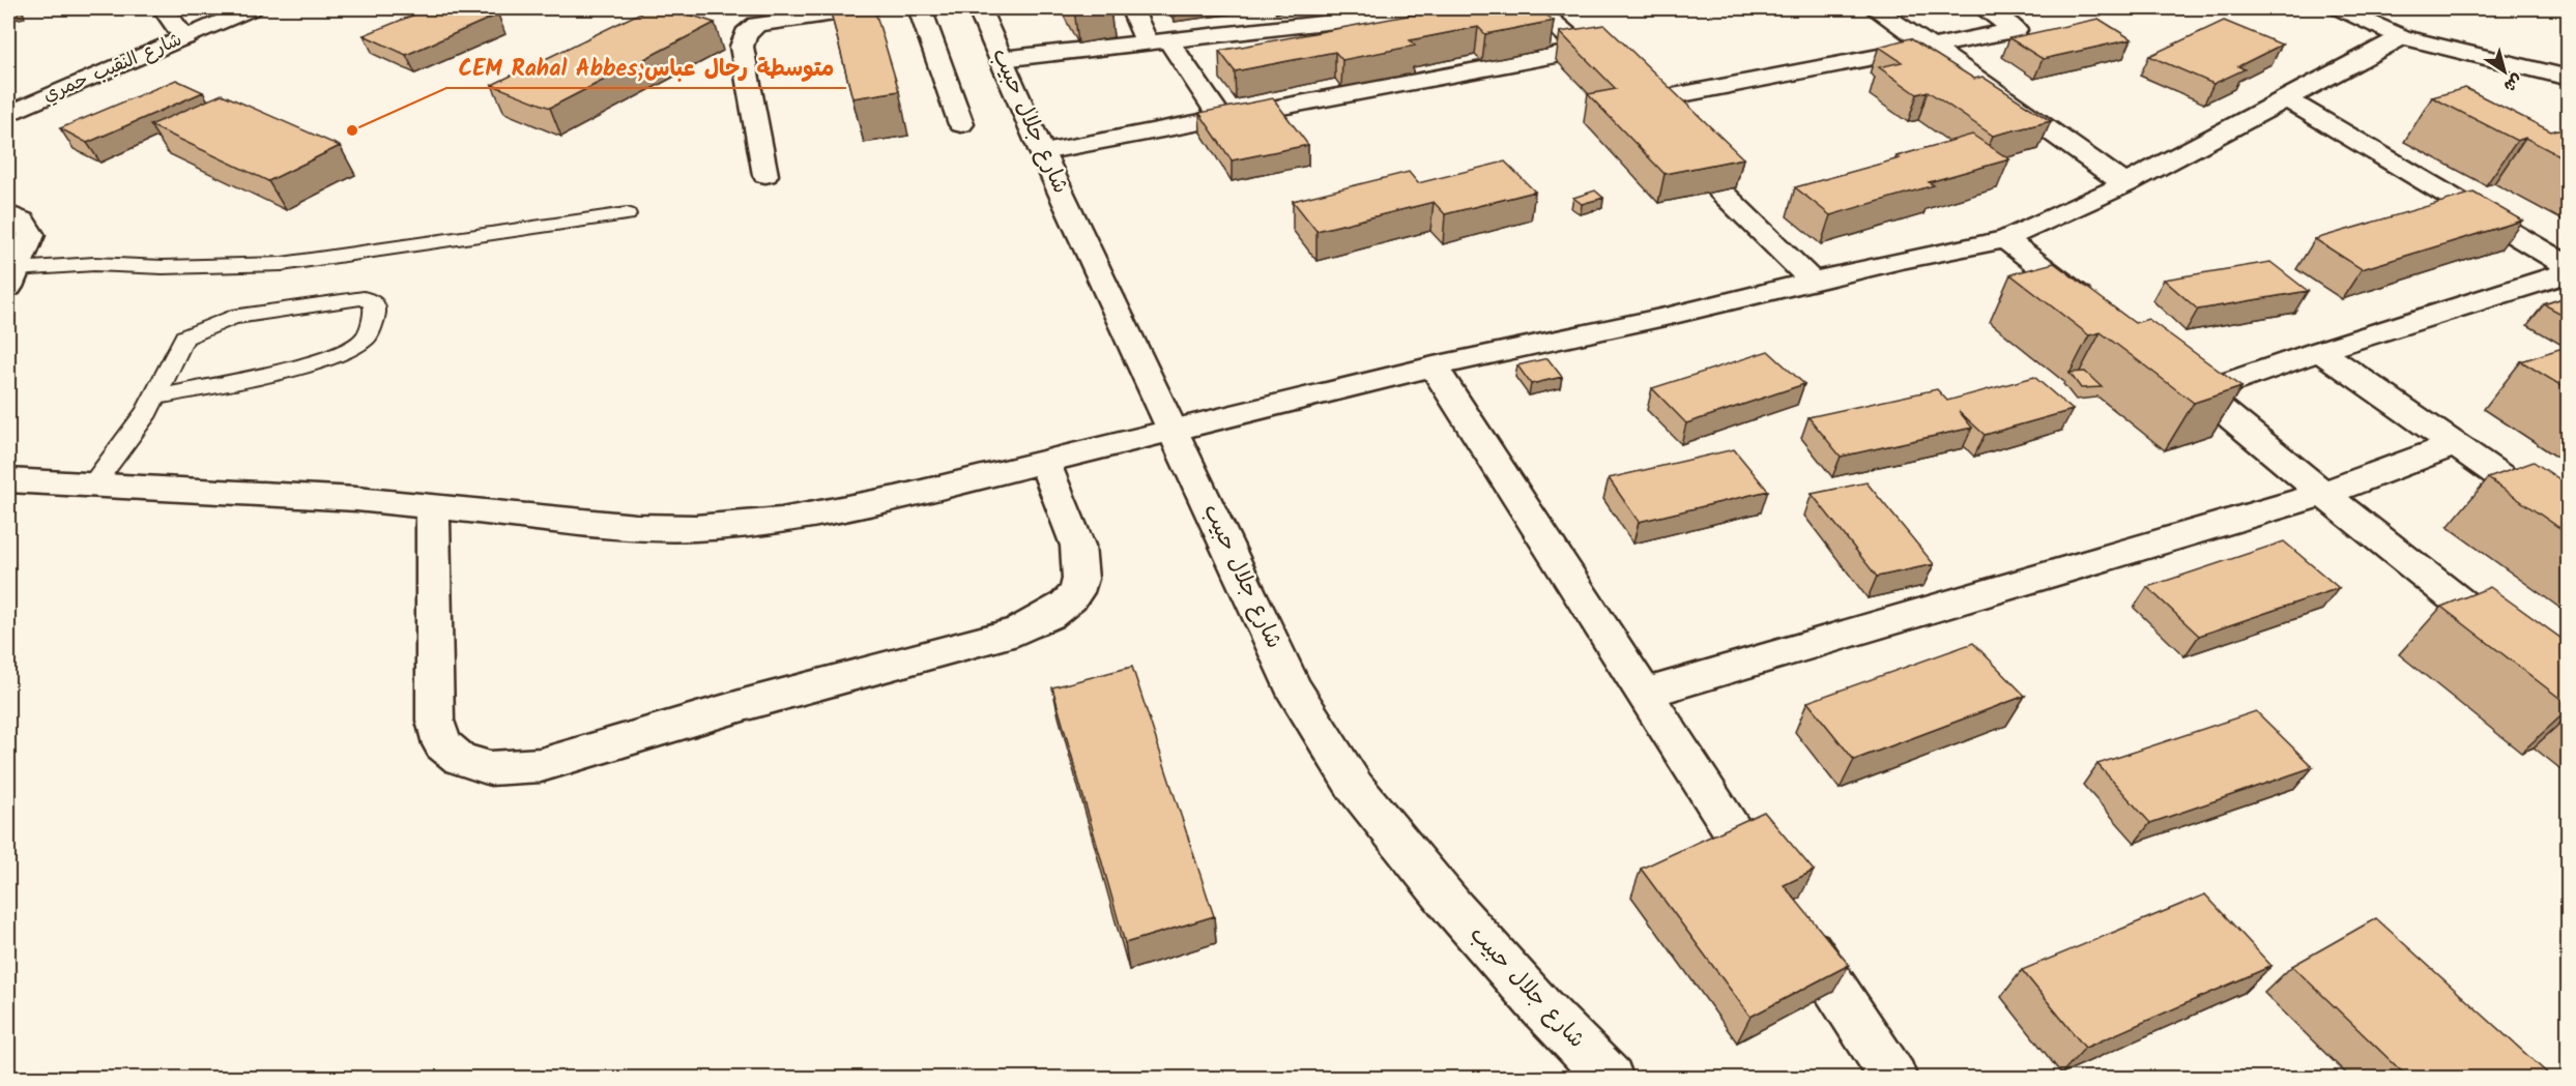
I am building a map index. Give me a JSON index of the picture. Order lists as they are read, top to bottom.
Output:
{
  "streets": {
    "street": ["شارع النقيب حمري", "شارع جلال حبيب"]
  },
  "places": ["CEM Rahal Abbes;متوسطة رحال عباس"],
  "north": "bottom right"
}
